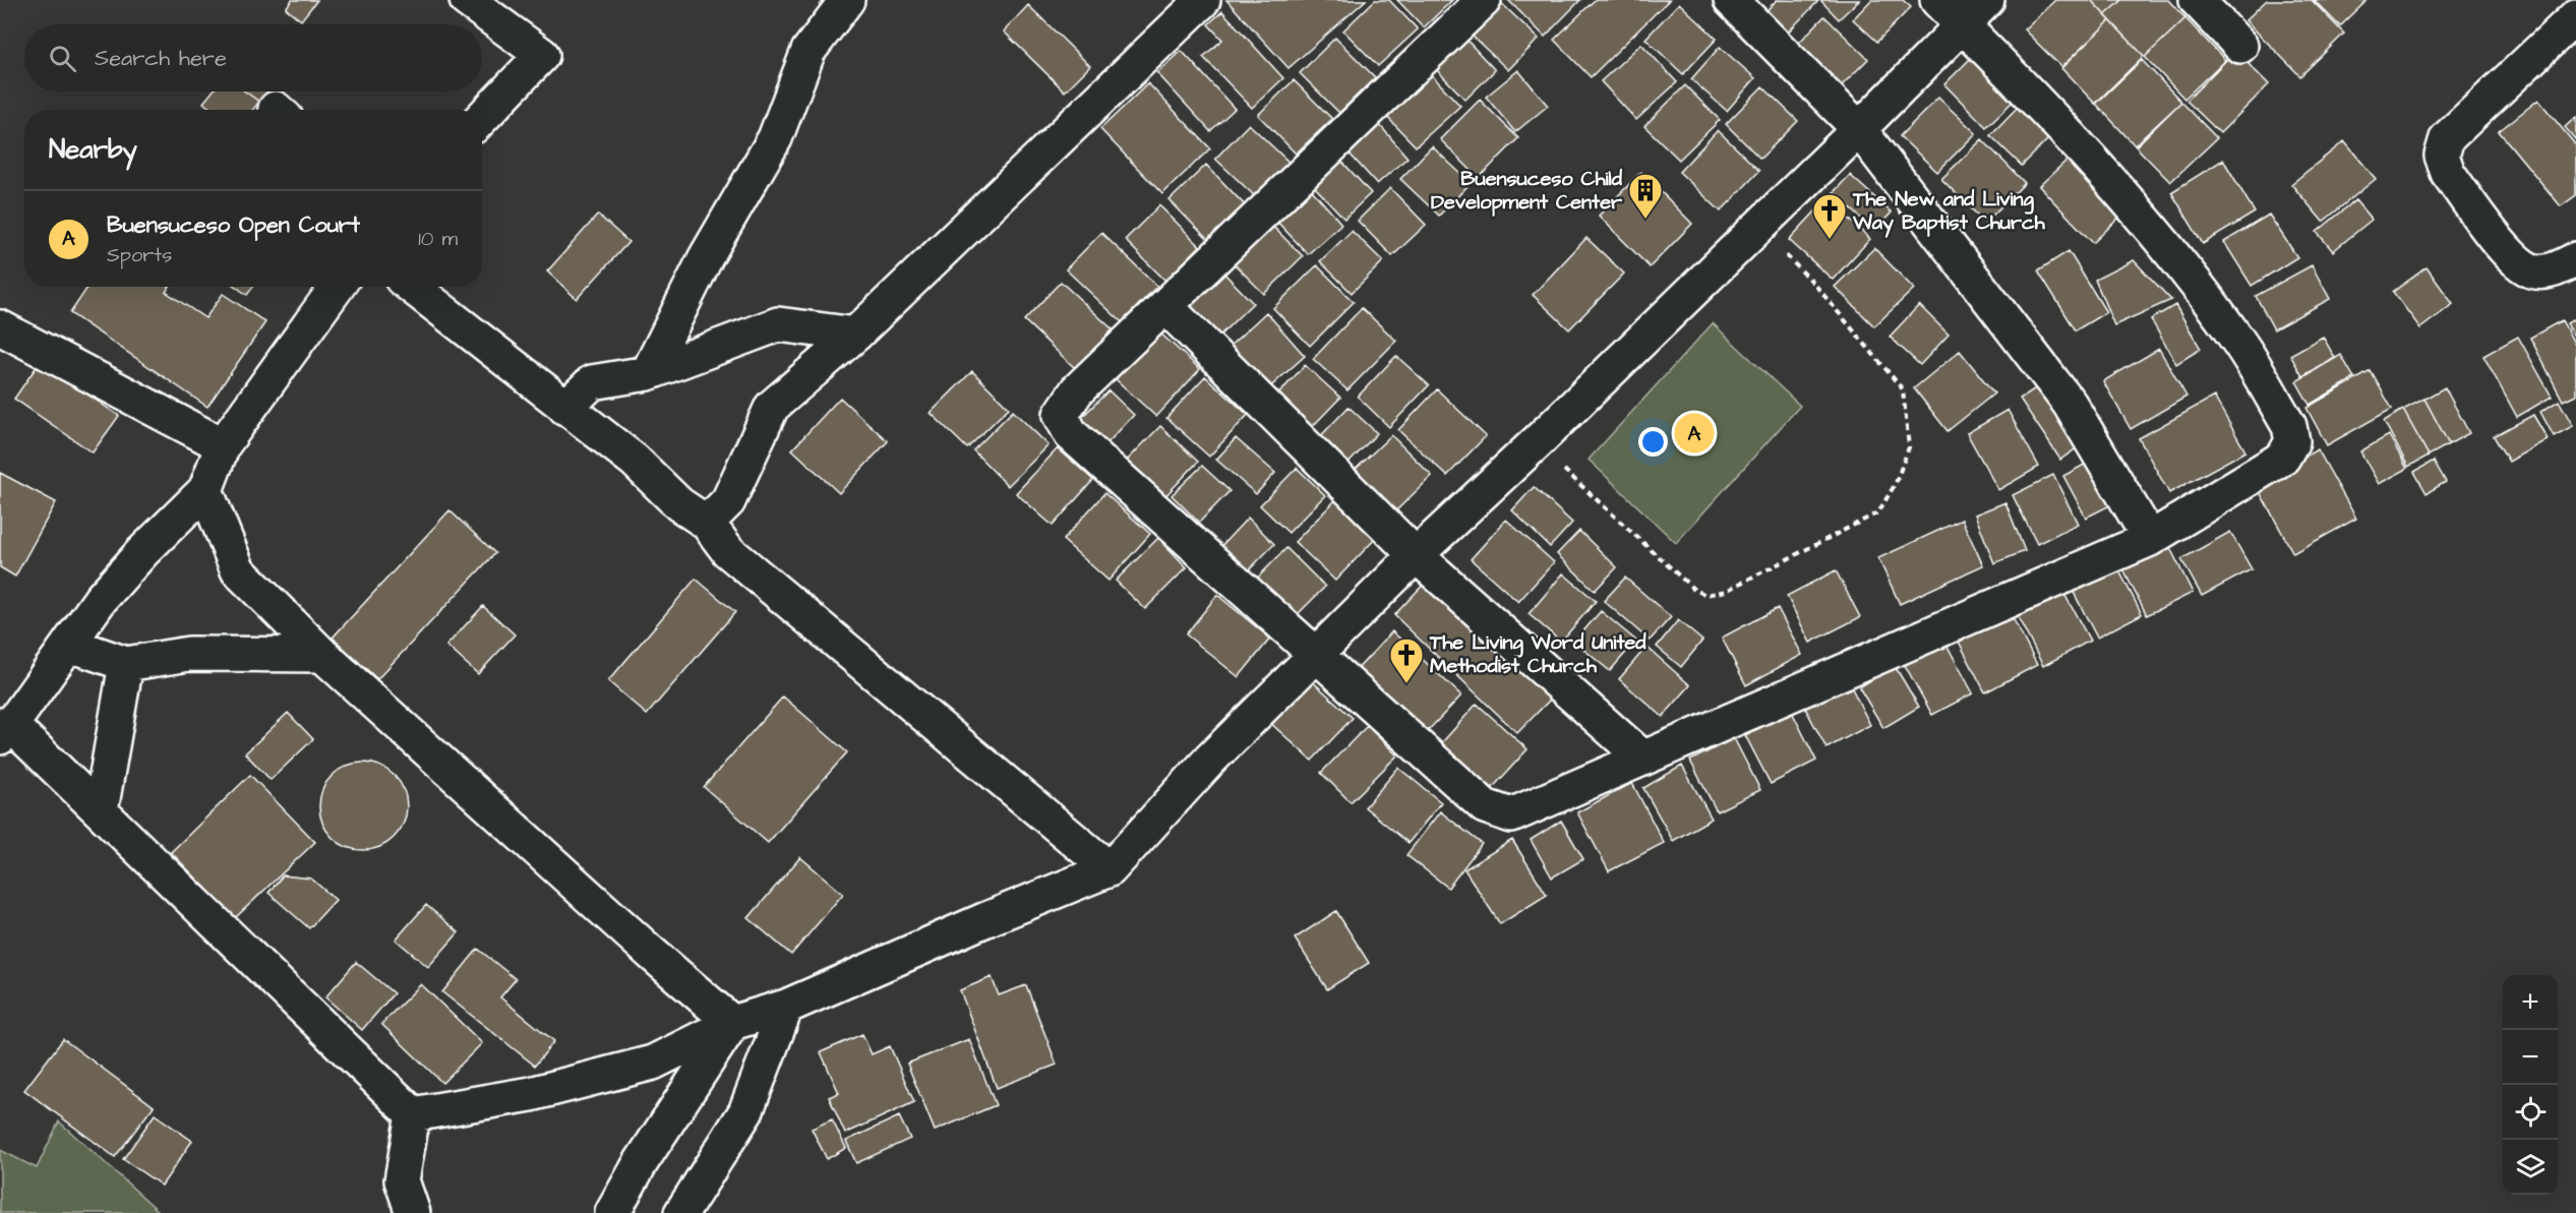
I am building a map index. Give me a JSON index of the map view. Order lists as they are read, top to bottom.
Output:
{
  "places": {
    "building": ["Buensuceso Child Development Center"],
    "church": ["The New and Living Way Baptist Church", "The Living Word United Methodist Church"]
  },
  "page": {
    "search": "Search here",
    "heading": "Nearby",
    "list": [
      {
        "mark": "A",
        "name": "Buensuceso Open Court",
        "note": "Sports",
        "value": "10 m"
      }
    ],
    "pins": "A",
    "map_buttons": ["+", "−"]
  }
}
